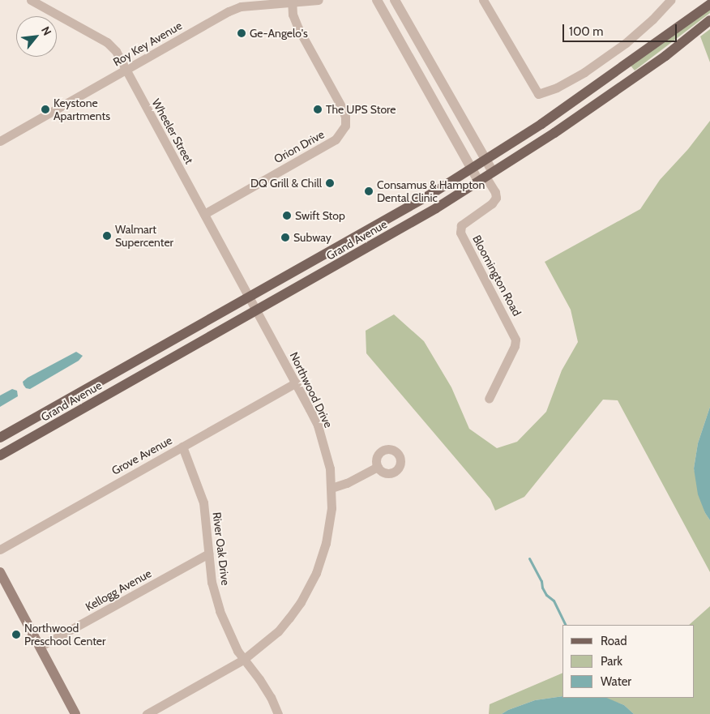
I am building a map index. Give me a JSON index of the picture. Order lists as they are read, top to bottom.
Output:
{
  "streets": {
    "main road": ["Grand Avenue"],
    "street": [
      "Roy Key Avenue",
      "Wheeler Street",
      "Orion Drive",
      "Bloomington Road",
      "Northwood Drive",
      "Grove Avenue",
      "River Oak Drive",
      "Kellogg Avenue"
    ]
  },
  "crossings": [
    ["Roy Key Avenue", "Wheeler Street"],
    ["Roy Key Avenue", "Orion Drive"],
    ["Wheeler Street", "Orion Drive"],
    ["Wheeler Street", "Grand Avenue"],
    ["Wheeler Street", "Northwood Drive"],
    ["Grand Avenue", "Bloomington Road"],
    ["Grand Avenue", "Northwood Drive"],
    ["Northwood Drive", "Grove Avenue"],
    ["Northwood Drive", "River Oak Drive"],
    ["Grove Avenue", "River Oak Drive"],
    ["River Oak Drive", "Kellogg Avenue"]
  ],
  "places": [
    "Ge-Angelo's",
    "Keystone Apartments",
    "The UPS Store",
    "DQ Grill & Chill",
    "Consamus & Hampton Dental Clinic",
    "Swift Stop",
    "Walmart Supercenter",
    "Subway",
    "Northwood Preschool Center"
  ],
  "legend": ["Road", "Park", "Water"],
  "scale_bar": "100 m",
  "north": "top right"
}
